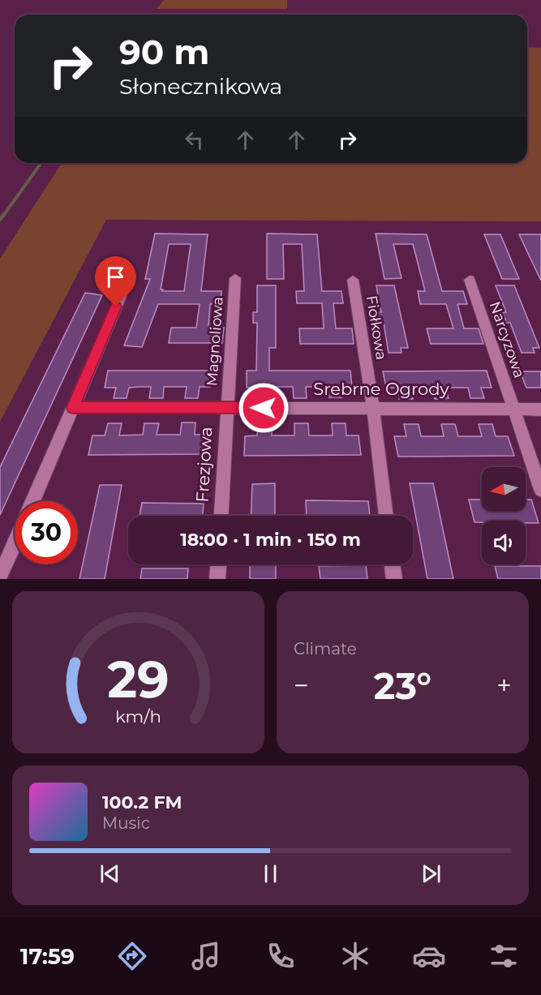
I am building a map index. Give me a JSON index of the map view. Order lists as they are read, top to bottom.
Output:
{
  "streets": {
    "street": [
      "Fiołkowa",
      "Narcyzowa",
      "Magnoliowa",
      "Srebrne Ogrody",
      "Frezjowa"
    ]
  },
  "crossings": [
    ["Fiołkowa", "Srebrne Ogrody"],
    ["Narcyzowa", "Srebrne Ogrody"],
    ["Magnoliowa", "Srebrne Ogrody"],
    ["Magnoliowa", "Frezjowa"],
    ["Srebrne Ogrody", "Frezjowa"]
  ],
  "north": "left",
  "page": {
    "turn": ["90 m", "Słonecznikowa"],
    "limit": "30",
    "trip": "18:00 · 1 min · 150 m",
    "tile": "Climate",
    "heat": ["−", "23°", "+"],
    "song": ["100.2 FM", "Music"],
    "tabs": "17:59",
    "gauge": ["29", "km/h"]
  }
}
